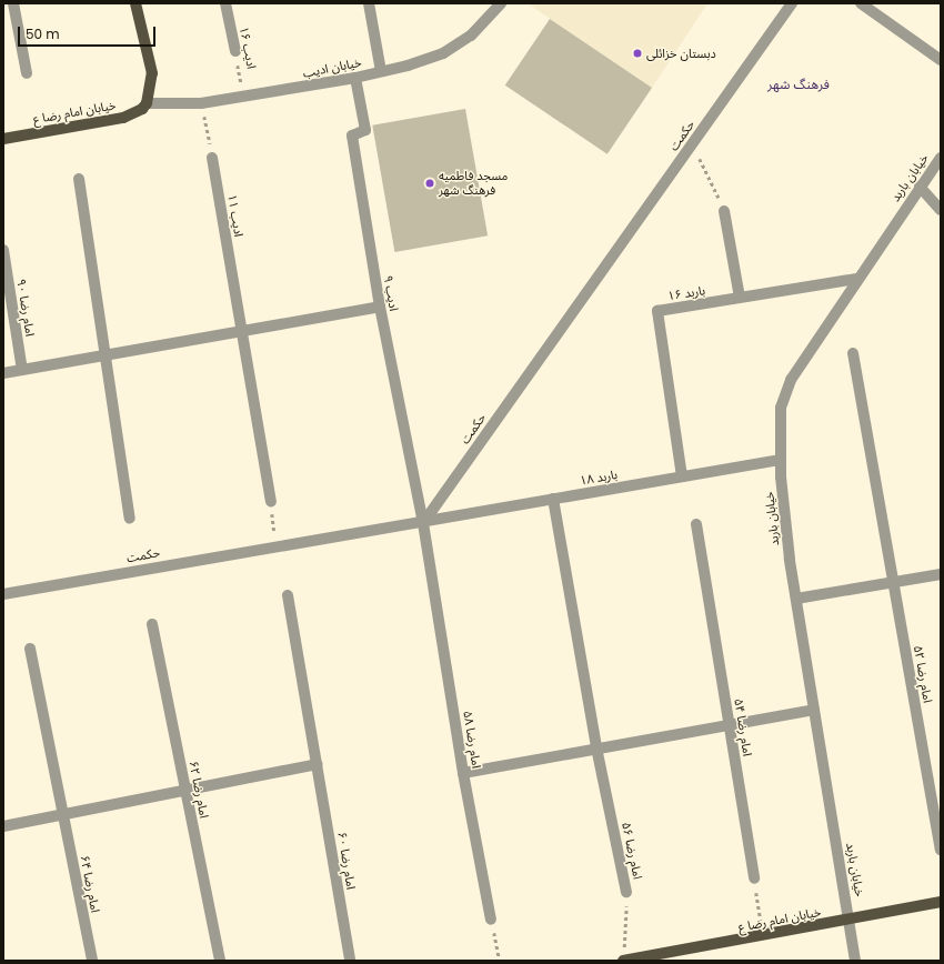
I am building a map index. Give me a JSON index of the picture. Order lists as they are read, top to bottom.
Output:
{
  "streets": {
    "main road": ["خیابان امام رضا ع"],
    "street": [
      "ادیب ۱۶",
      "خیابان ادیب",
      "حکمت",
      "خیابان باربد",
      "ادیب ۱۱",
      "ادیب ۹",
      "باربد ۱۶",
      "امام رضا ۹۰",
      "باربد ۱۸",
      "امام رضا ۵۲",
      "امام رضا ۵۴",
      "امام رضا ۵۸",
      "امام رضا ۶۲",
      "امام رضا ۵۶",
      "امام رضا ۶۰",
      "امام رضا ۶۴"
    ]
  },
  "crossings": [
    ["ادیب ۱۶", "خیابان ادیب"],
    ["خیابان ادیب", "خیابان امام رضا ع"],
    ["خیابان ادیب", "ادیب ۹"],
    ["خیابان امام رضا ع", "خیابان باربد"],
    ["خیابان امام رضا ع", "امام رضا ۵۶"],
    ["حکمت", "ادیب ۹"],
    ["حکمت", "باربد ۱۸"],
    ["حکمت", "امام رضا ۵۸"],
    ["خیابان باربد", "باربد ۱۶"],
    ["خیابان باربد", "باربد ۱۸"],
    ["ادیب ۹", "باربد ۱۸"],
    ["ادیب ۹", "امام رضا ۵۸"],
    ["باربد ۱۶", "باربد ۱۸"],
    ["باربد ۱۸", "امام رضا ۵۸"],
    ["باربد ۱۸", "امام رضا ۵۶"]
  ],
  "districts": ["فرهنگ شهر"],
  "places": ["دبستان خزائلی", "مسجد فاطمیه فرهنگ شهر"],
  "scale_bar": "50 m"
}
